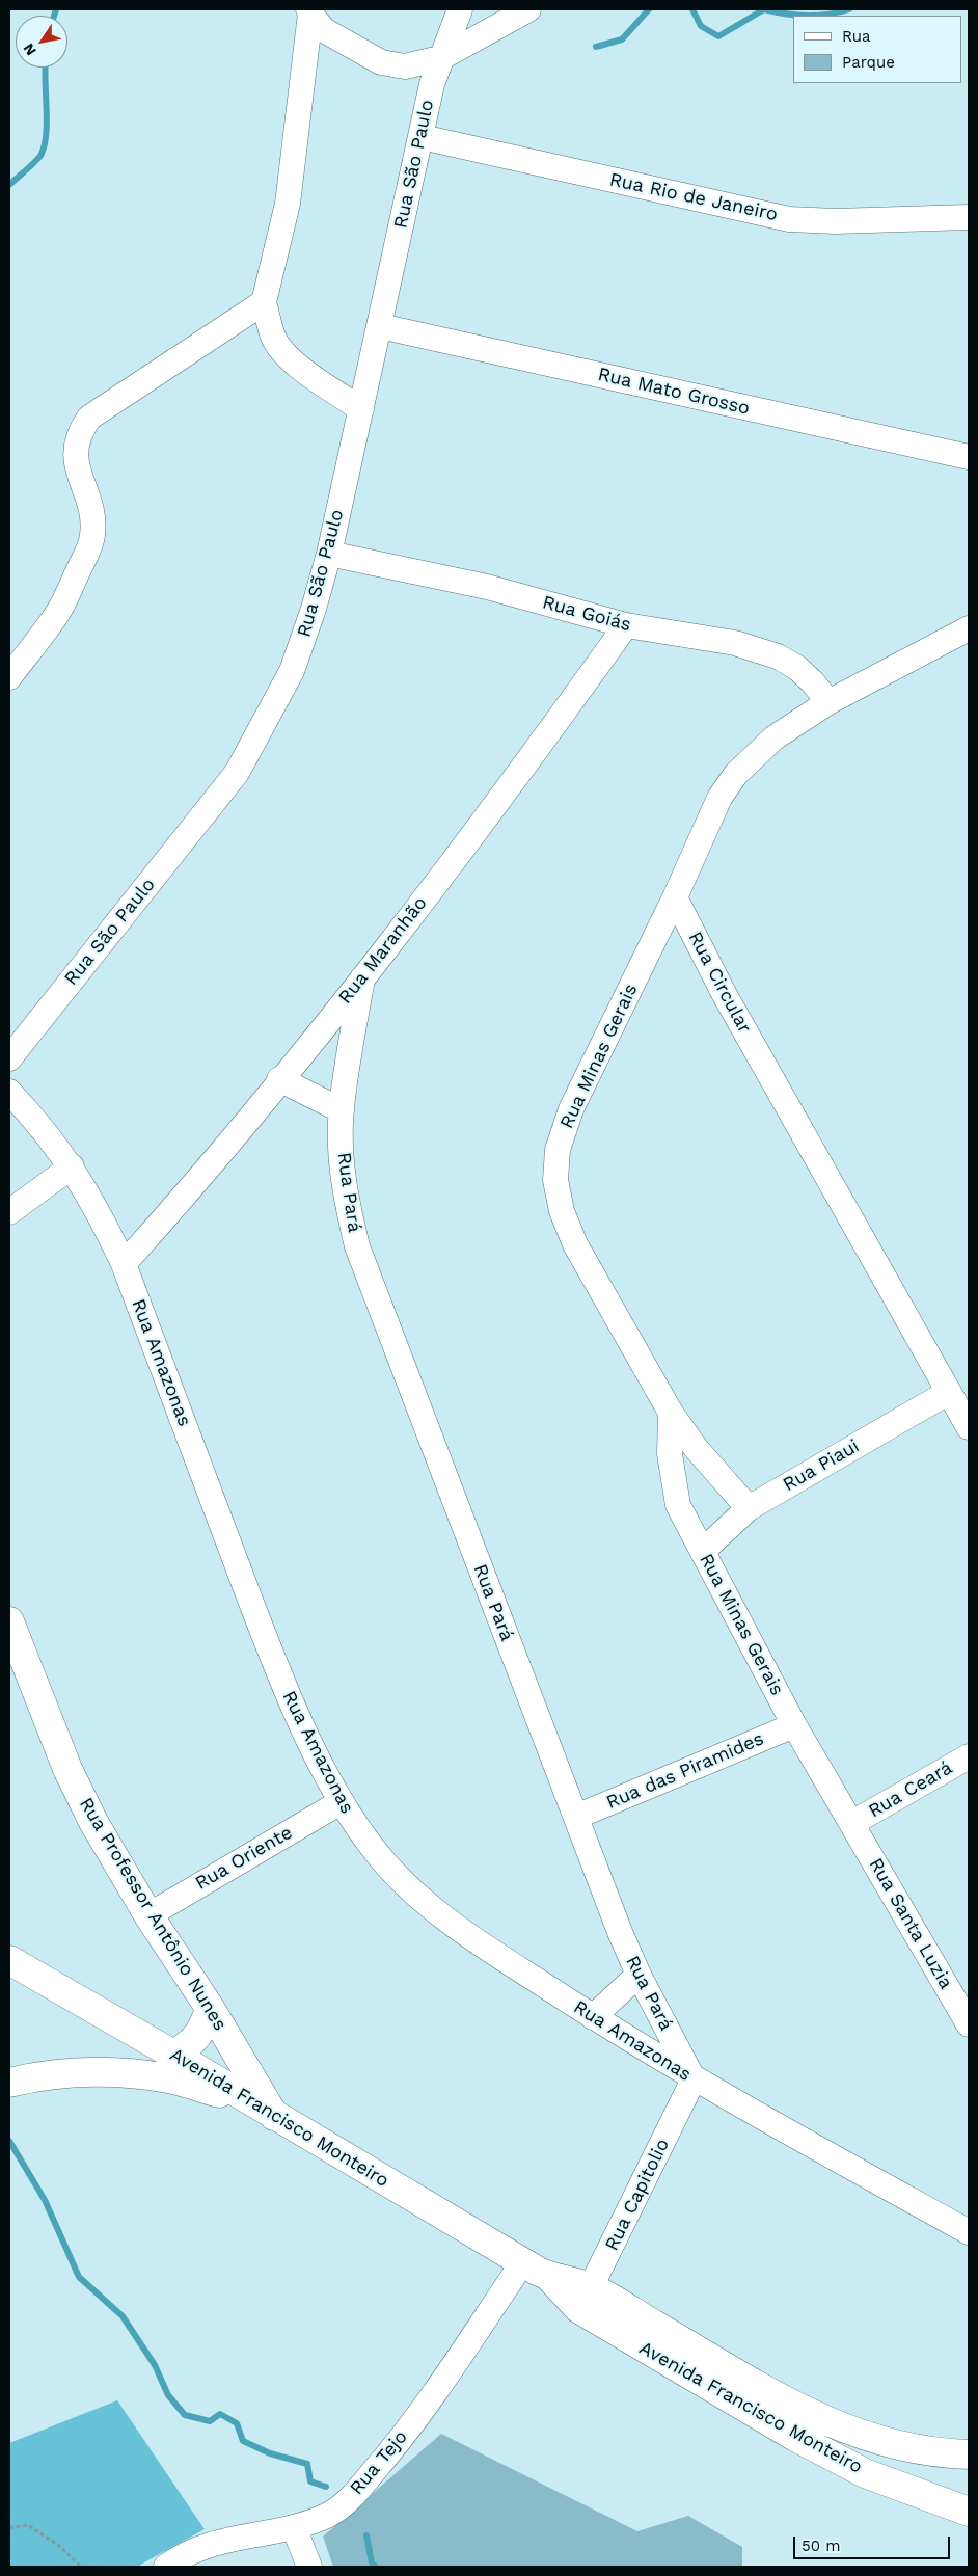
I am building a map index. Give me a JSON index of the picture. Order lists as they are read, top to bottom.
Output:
{
  "streets": {
    "main road": ["Rua Professor Antônio Nunes", "Avenida Francisco Monteiro"],
    "street": [
      "Rua São Paulo",
      "Rua Rio de Janeiro",
      "Rua Mato Grosso",
      "Rua Goiás",
      "Rua Maranhão",
      "Rua Circular",
      "Rua Minas Gerais",
      "Rua Pará",
      "Rua Amazonas",
      "Rua Piaui",
      "Rua das Piramides",
      "Rua Ceará",
      "Rua Oriente",
      "Rua Santa Luzia",
      "Rua Capitolio",
      "Rua Tejo"
    ]
  },
  "crossings": [
    ["Rua São Paulo", "Rua Rio de Janeiro"],
    ["Rua São Paulo", "Rua Mato Grosso"],
    ["Rua São Paulo", "Rua Goiás"],
    ["Rua Goiás", "Rua Maranhão"],
    ["Rua Maranhão", "Rua Pará"],
    ["Rua Maranhão", "Rua Amazonas"],
    ["Rua Circular", "Rua Minas Gerais"],
    ["Rua Circular", "Rua Piaui"],
    ["Rua Minas Gerais", "Rua Piaui"],
    ["Rua Minas Gerais", "Rua das Piramides"],
    ["Rua Minas Gerais", "Rua Ceará"],
    ["Rua Minas Gerais", "Rua Santa Luzia"],
    ["Rua Pará", "Rua Amazonas"],
    ["Rua Pará", "Rua das Piramides"],
    ["Rua Pará", "Rua Capitolio"],
    ["Rua Amazonas", "Rua Oriente"],
    ["Rua Amazonas", "Rua Capitolio"],
    ["Rua Ceará", "Rua Santa Luzia"],
    ["Rua Oriente", "Rua Professor Antônio Nunes"],
    ["Rua Professor Antônio Nunes", "Avenida Francisco Monteiro"],
    ["Avenida Francisco Monteiro", "Rua Capitolio"],
    ["Avenida Francisco Monteiro", "Rua Tejo"]
  ],
  "legend": ["Rua", "Parque"],
  "scale_bar": "50 m",
  "north": "bottom left"
}
